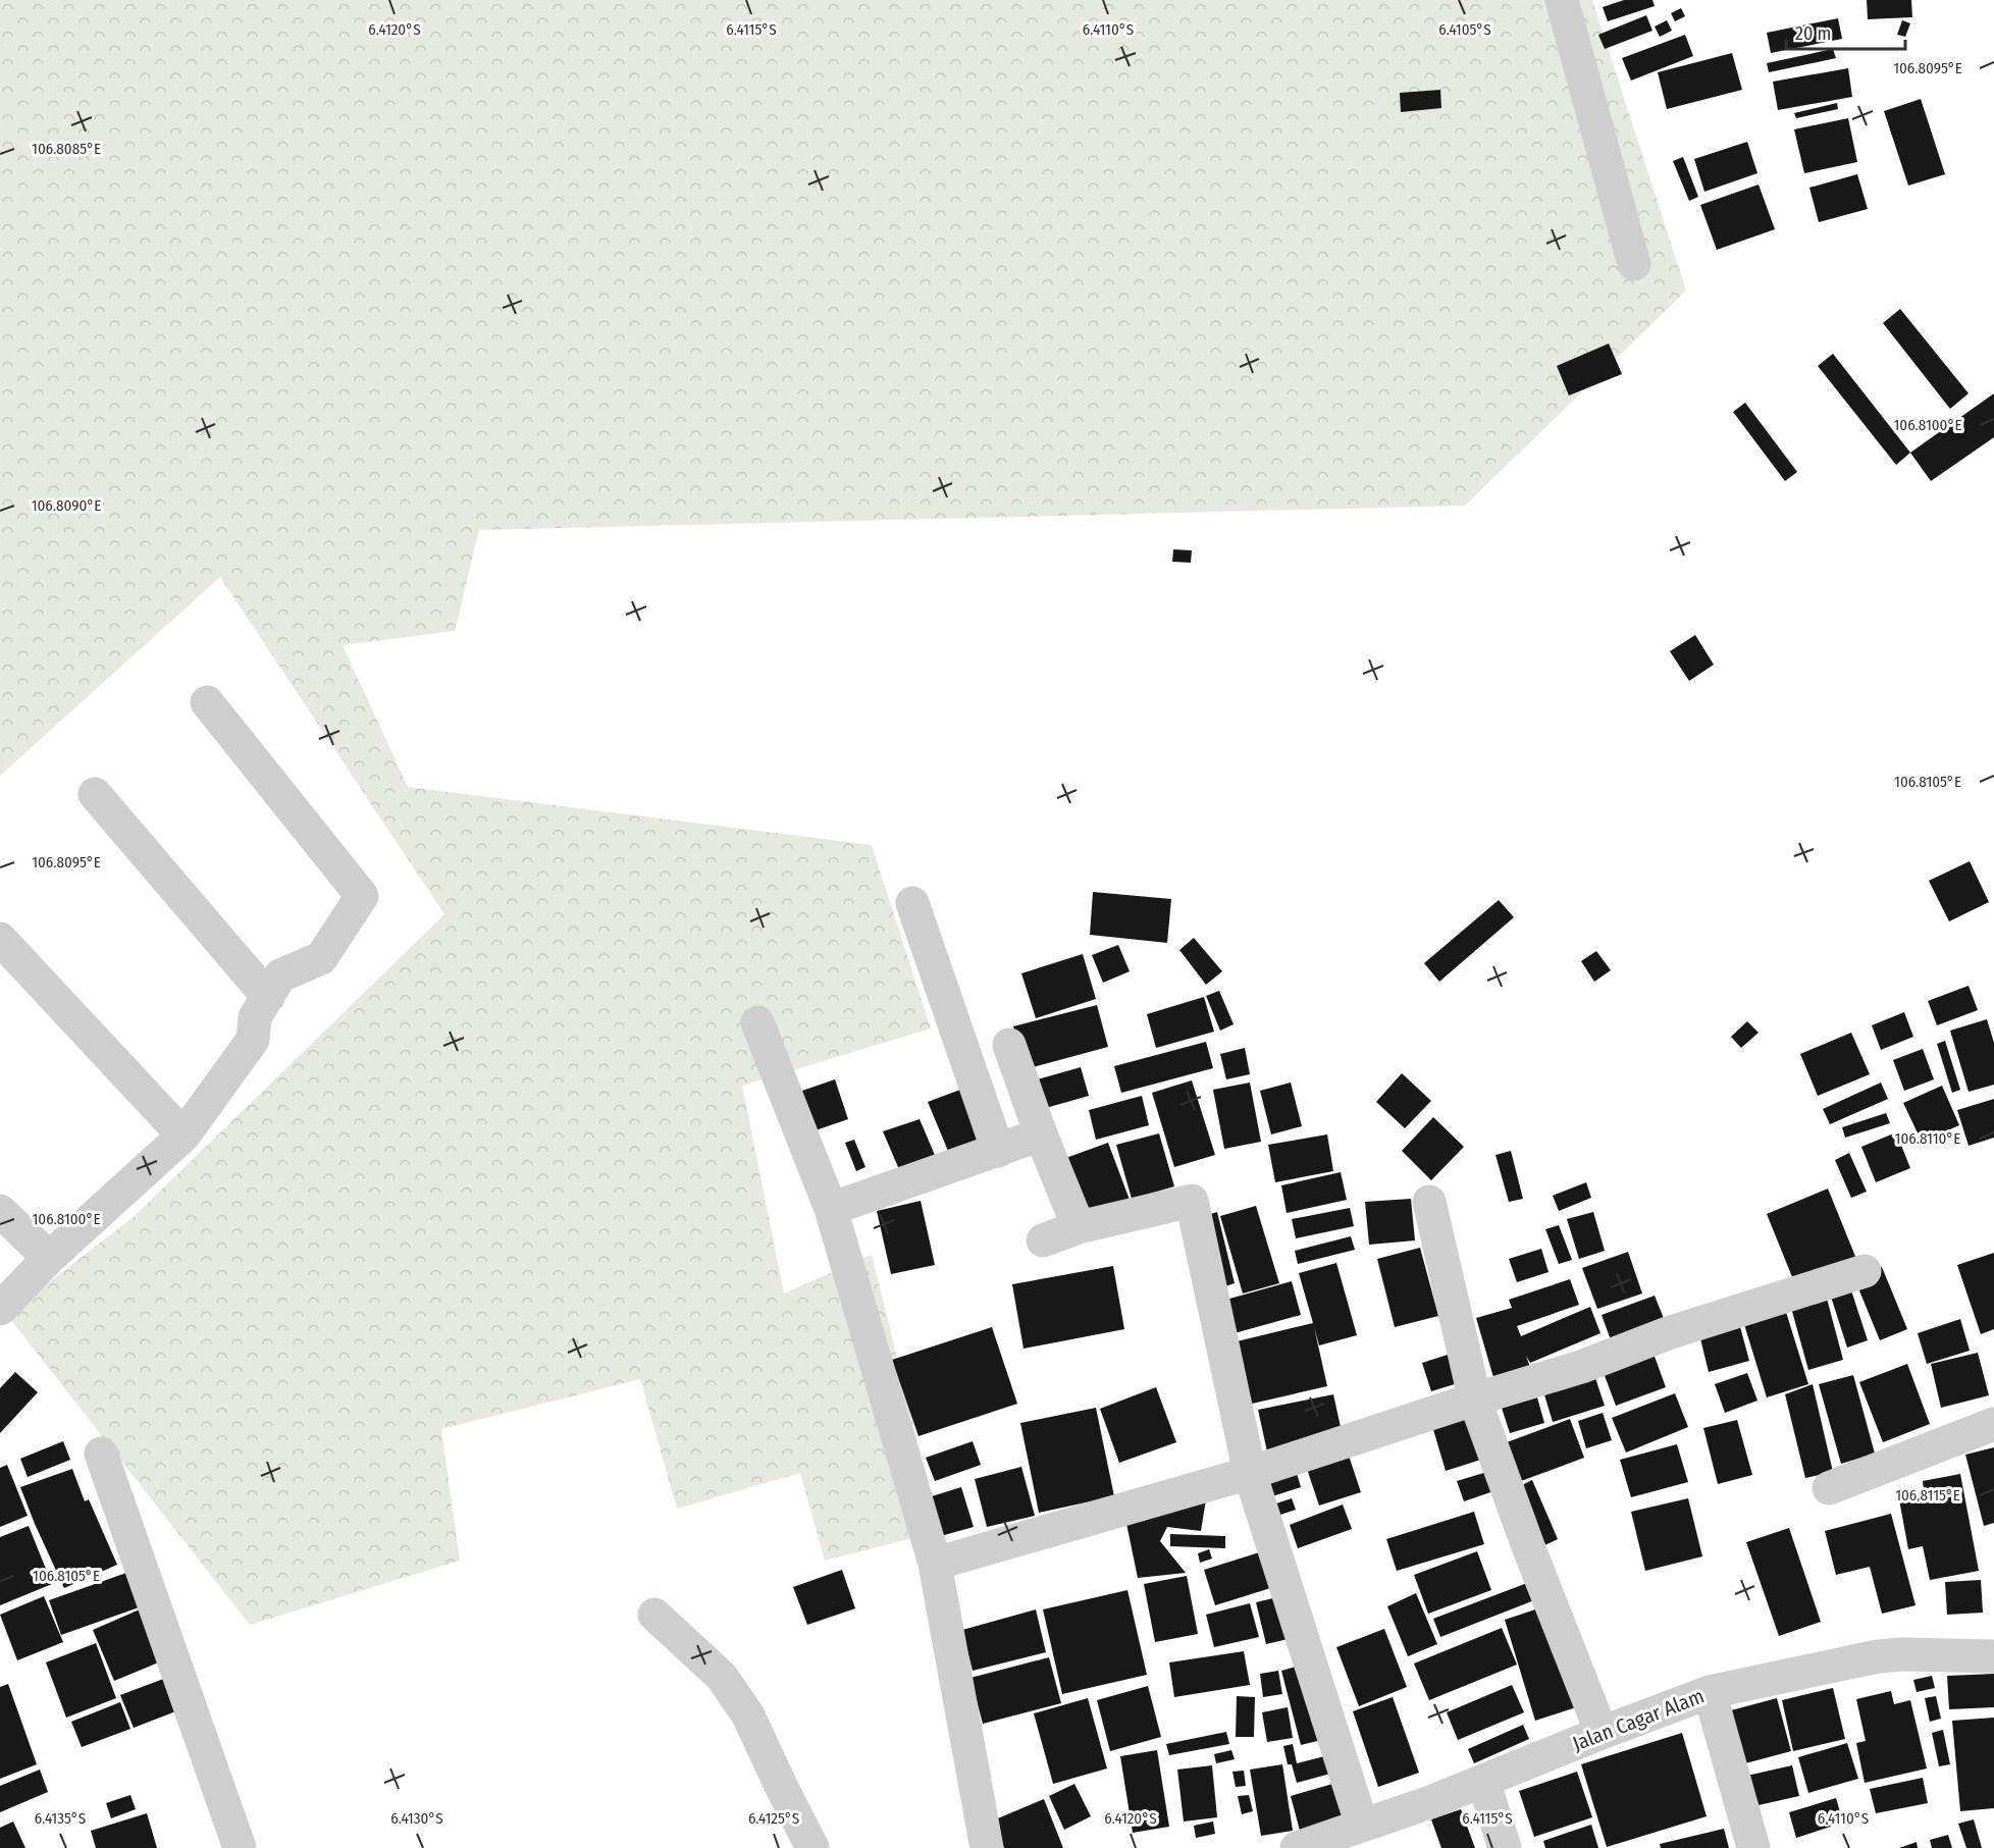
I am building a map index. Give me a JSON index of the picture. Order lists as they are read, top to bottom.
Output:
{
  "streets": {
    "street": ["Jalan Cagar Alam"]
  },
  "scale_bar": "20 m",
  "coordinates": [
    "6.4120°S",
    "6.4115°S",
    "6.4110°S",
    "6.4105°S",
    "106.8095°E",
    "106.8085°E",
    "106.8100°E",
    "106.8090°E",
    "106.8105°E",
    "106.8110°E",
    "106.8115°E",
    "6.4135°S",
    "6.4130°S",
    "6.4125°S"
  ]
}
